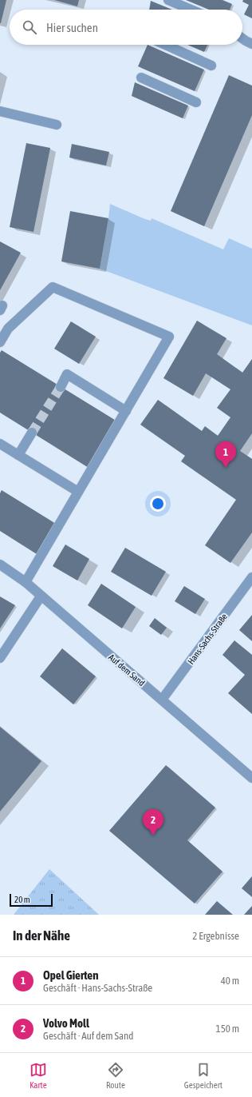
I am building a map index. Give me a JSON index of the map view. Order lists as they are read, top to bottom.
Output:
{
  "streets": {
    "street": ["Hans-Sachs-Straße", "Auf dem Sand"]
  },
  "crossings": [
    ["Hans-Sachs-Straße", "Auf dem Sand"]
  ],
  "scale_bar": "20 m",
  "page": {
    "search": "Hier suchen",
    "pins": ["1", "2"],
    "scale": "20 m",
    "heading": ["In der Nähe", "2 Ergebnisse"],
    "list": [
      {
        "mark": "1",
        "name": "Opel Gierten",
        "note": "Geschäft · Hans-Sachs-Straße",
        "value": "40 m"
      },
      {
        "mark": "2",
        "name": "Volvo Moll",
        "note": "Geschäft · Auf dem Sand",
        "value": "150 m"
      }
    ],
    "nav": ["Karte", "Route", "Gespeichert"]
  }
}
